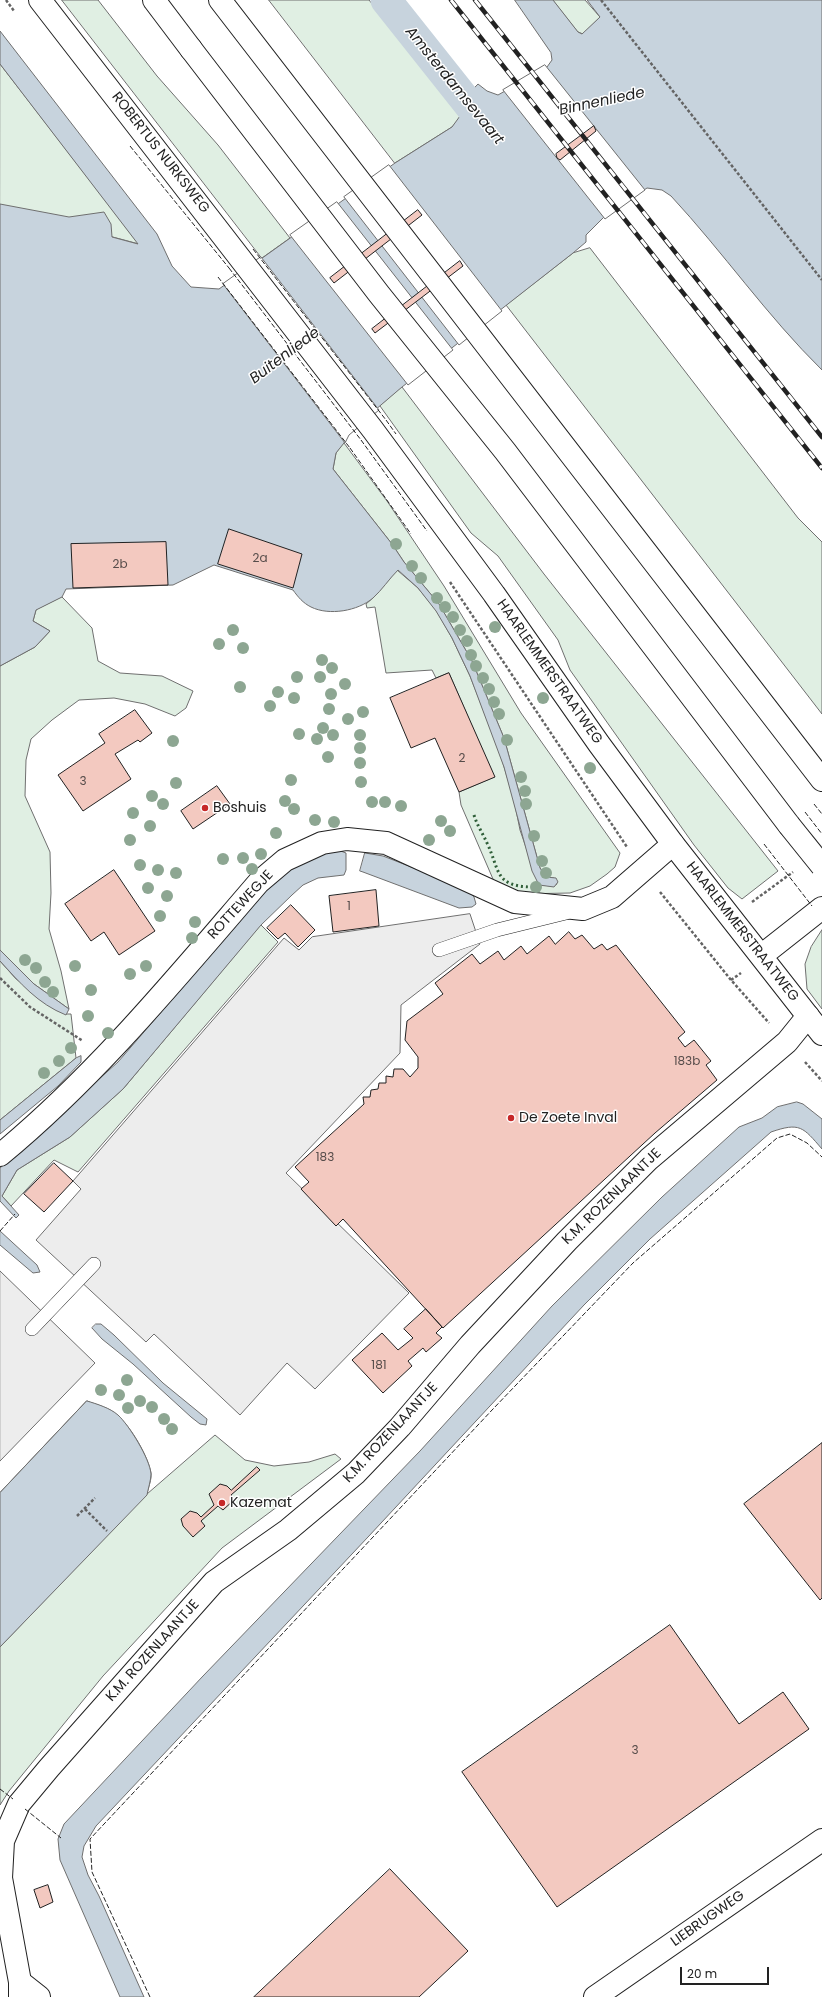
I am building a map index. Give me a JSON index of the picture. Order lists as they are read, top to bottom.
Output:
{
  "streets": {
    "main road": [
      "ROBERTUS NURKSWEG",
      "HAARLEMMERSTRAATWEG",
      "ROTTEWEGJE",
      "K.M. ROZENLAANTJE",
      "LIEBRUGWEG"
    ]
  },
  "crossings": [
    ["ROBERTUS NURKSWEG", "HAARLEMMERSTRAATWEG"],
    ["HAARLEMMERSTRAATWEG", "ROTTEWEGJE"],
    ["HAARLEMMERSTRAATWEG", "K.M. ROZENLAANTJE"]
  ],
  "water": ["Amsterdamsevaart", "Binnenliede", "Buitenliede"],
  "places": ["Boshuis", "De Zoete Inval", "Kazemat"],
  "house_numbers": [
    "2a",
    "2b",
    "2",
    "3",
    "1",
    "183b",
    "183",
    "181",
    "3"
  ],
  "scale_bar": "20 m"
}
